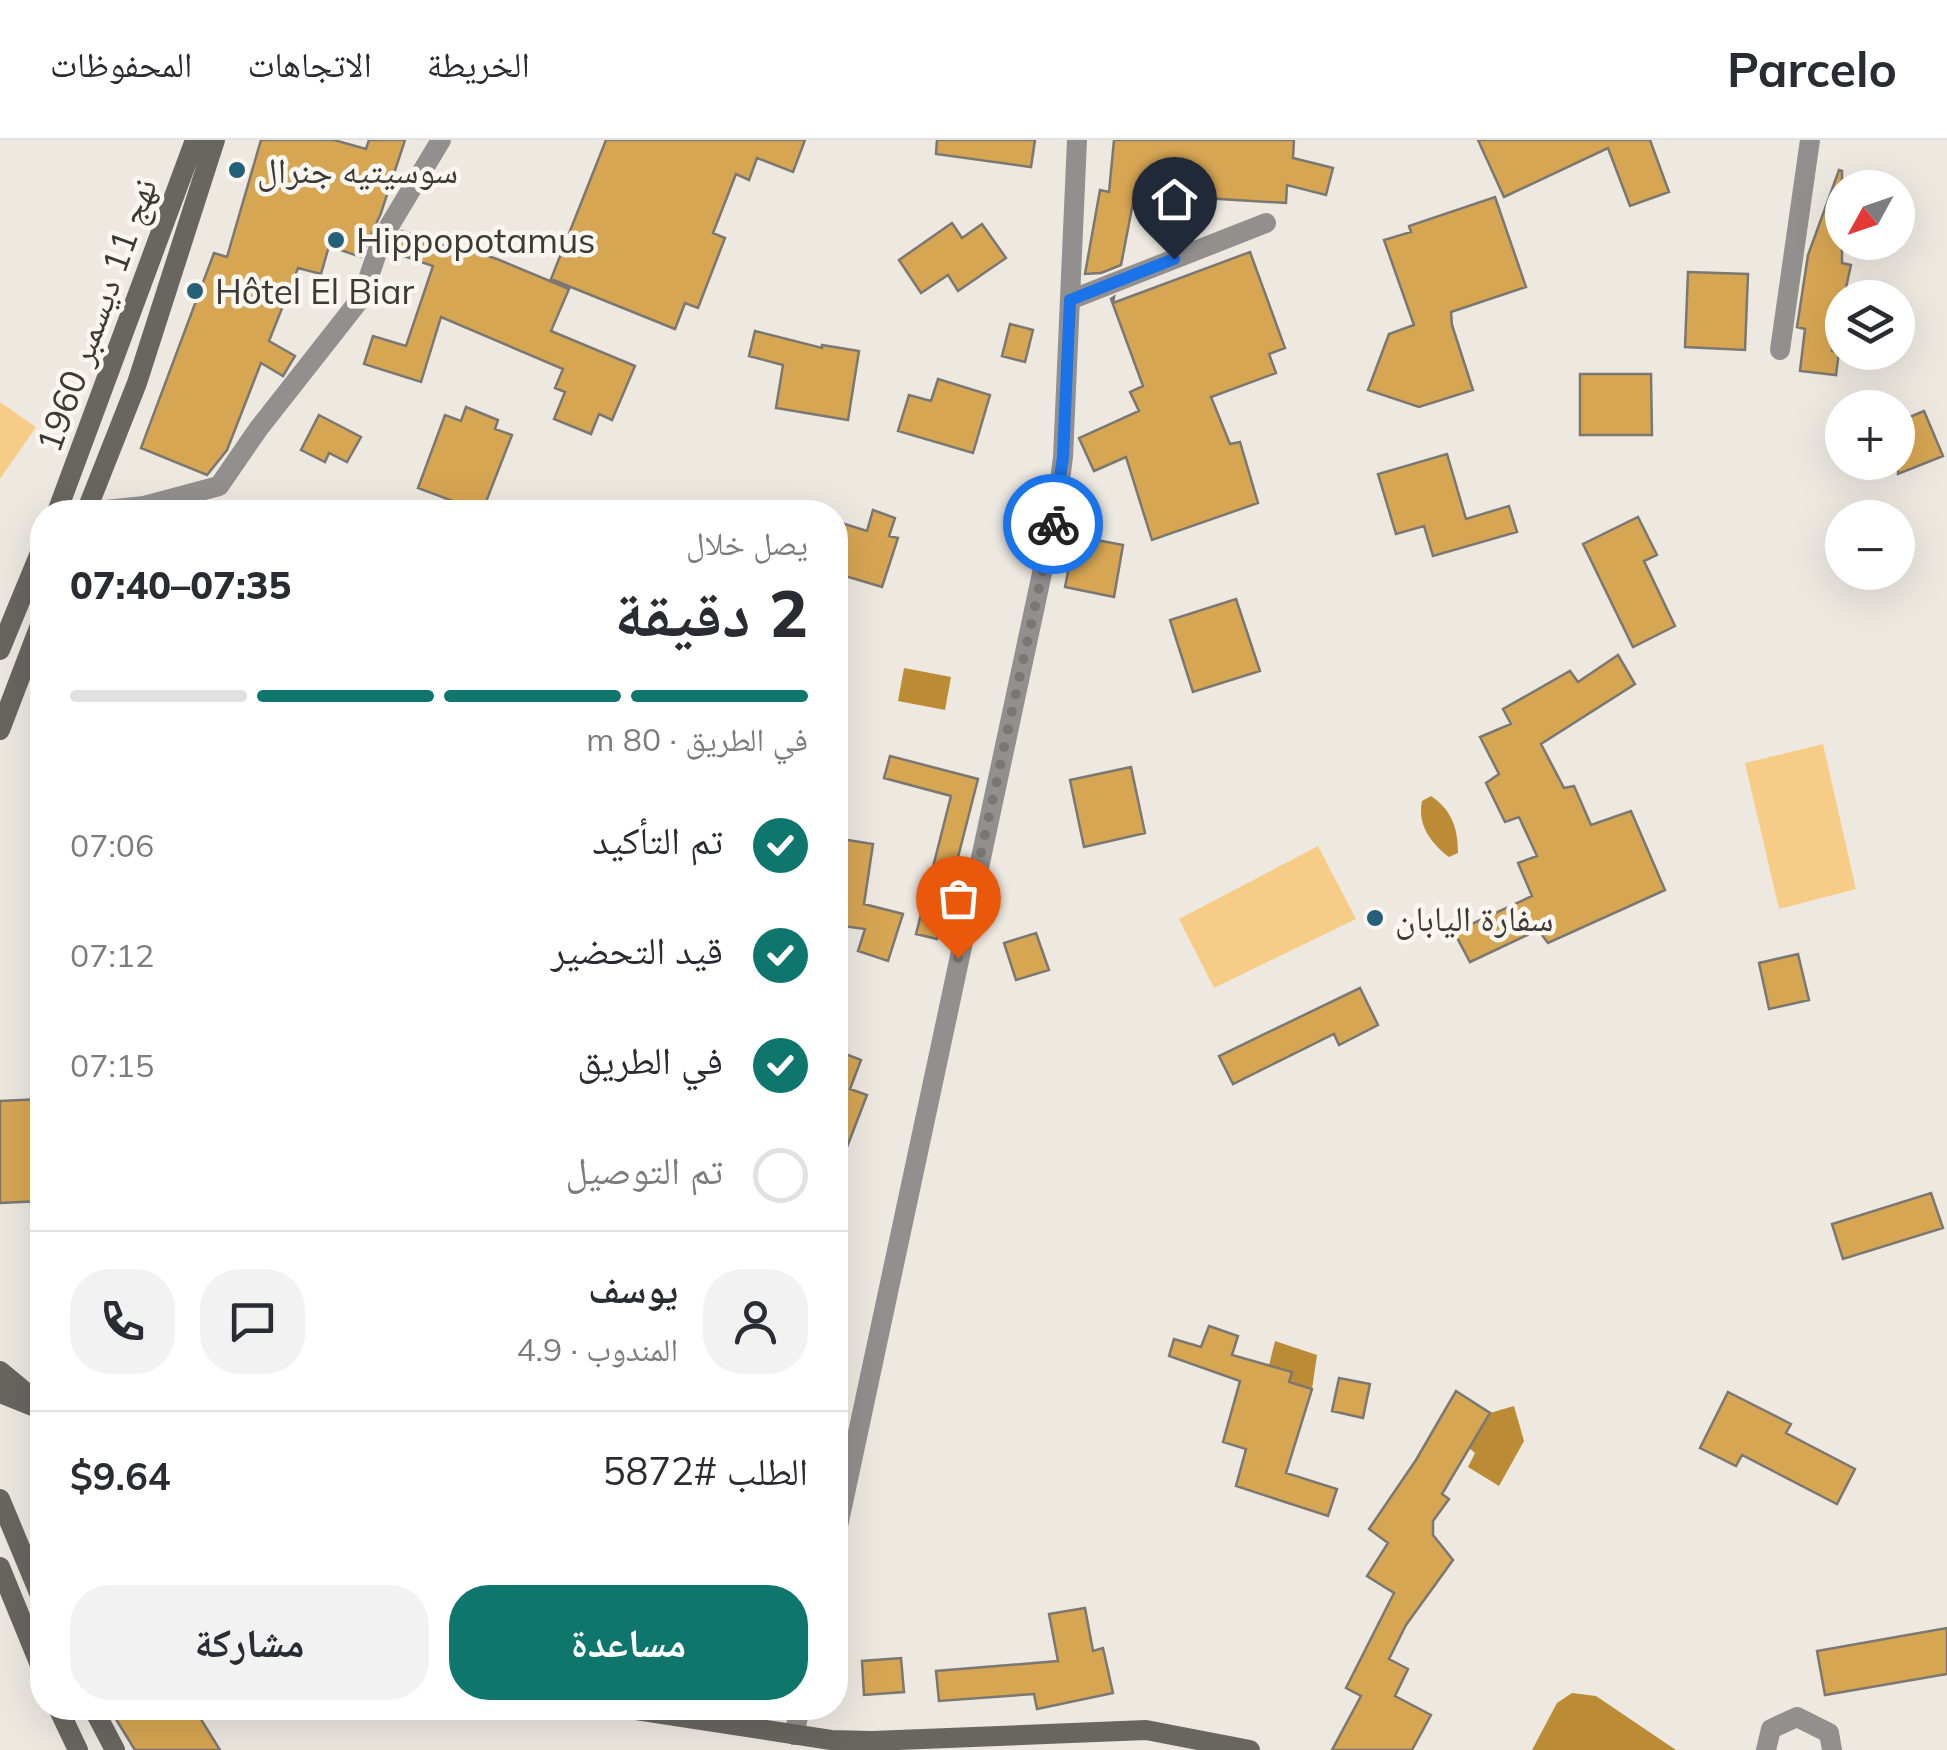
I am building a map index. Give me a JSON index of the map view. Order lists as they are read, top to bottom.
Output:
{
  "streets": {
    "main road": ["نهج 11 ديسمبر 1960"]
  },
  "places": [
    "سوسيتيه جنرال",
    "Hippopotamus",
    "Hôtel El Biar",
    "سفارة اليابان"
  ],
  "north": "bottom left",
  "page": {
    "header": "Parcelo",
    "nav": ["الخريطة", "الاتجاهات", "المحفوظات"],
    "map_buttons": ["+", "−"],
    "heading": ["2 دقيقة", "يصل خلال", "07:35–07:40"],
    "panel": [
      "يوسف",
      "المندوب · 4.9",
      "الطلب #5872",
      "$9.64"
    ],
    "bar": "في الطريق · 80 m",
    "list": [
      ["تم التأكيد", "07:06"],
      ["قيد التحضير", "07:12"],
      ["في الطريق", "07:15"],
      "تم التوصيل"
    ],
    "buttons": ["مساعدة", "مشاركة"]
  }
}
